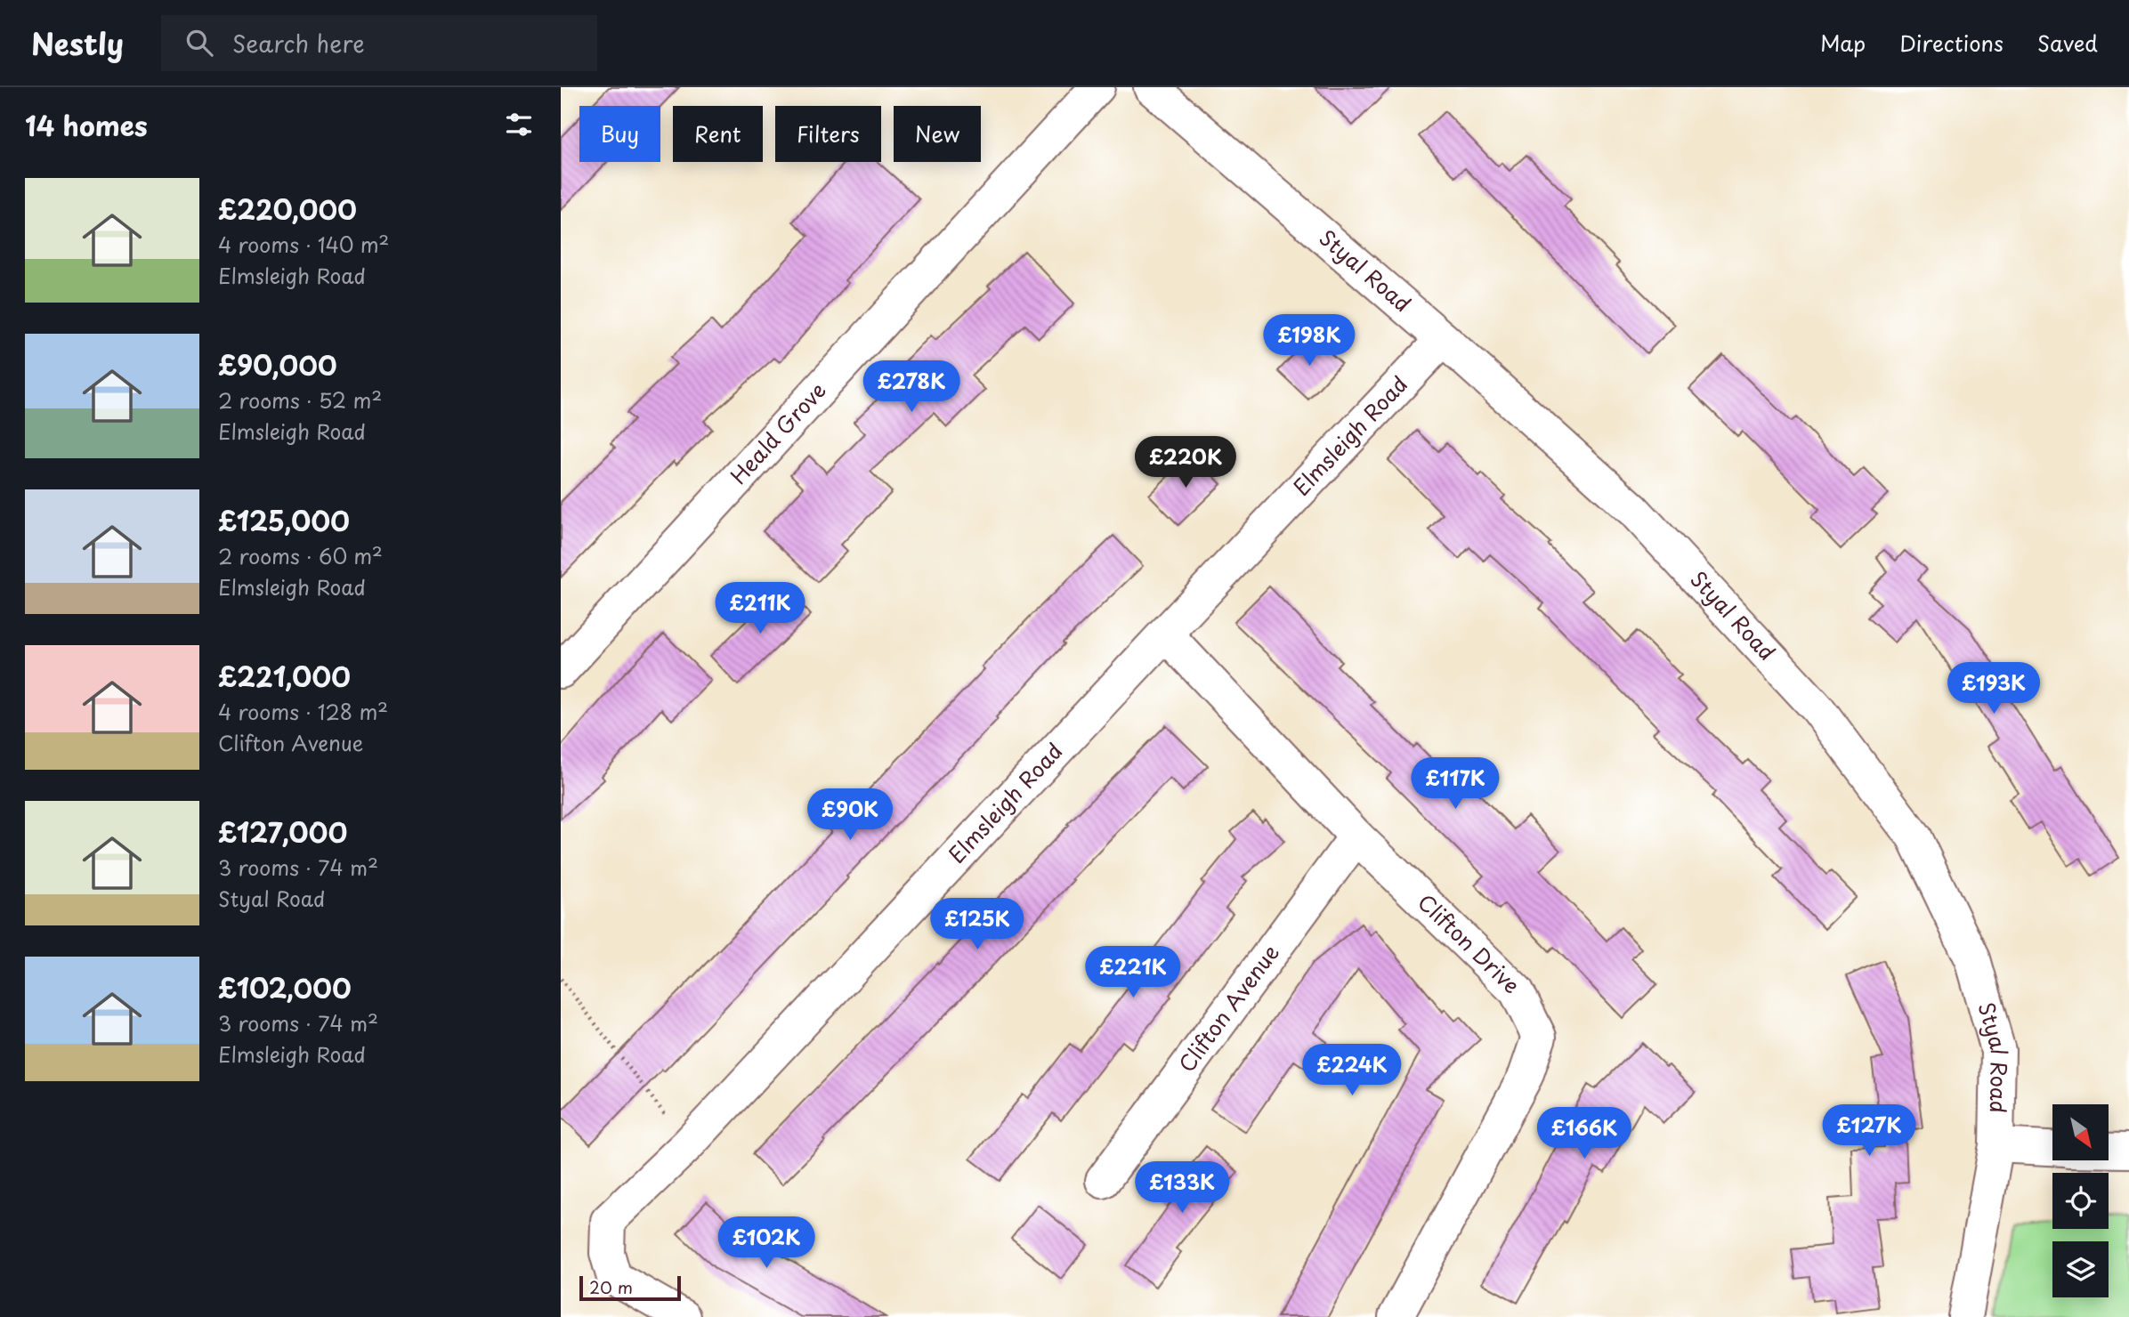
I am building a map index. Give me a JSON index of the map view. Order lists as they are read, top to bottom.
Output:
{
  "streets": {
    "street": [
      "Styal Road",
      "Heald Grove",
      "Elmsleigh Road",
      "Clifton Drive",
      "Clifton Avenue"
    ]
  },
  "crossings": [
    ["Styal Road", "Elmsleigh Road"],
    ["Elmsleigh Road", "Clifton Drive"],
    ["Clifton Drive", "Clifton Avenue"]
  ],
  "scale_bar": "20 m",
  "north": "bottom right",
  "page": {
    "header": "Nestly",
    "search": "Search here",
    "nav": ["Map", "Directions", "Saved"],
    "heading": "14 homes",
    "chip": [
      "Buy",
      "Rent",
      "Filters",
      "New"
    ],
    "list": [
      {
        "name": "£220,000",
        "note": "4 rooms · 140 m² · Elmsleigh Road"
      },
      {
        "name": "£90,000",
        "note": "2 rooms · 52 m² · Elmsleigh Road"
      },
      {
        "name": "£125,000",
        "note": "2 rooms · 60 m² · Elmsleigh Road"
      },
      {
        "name": "£221,000",
        "note": "4 rooms · 128 m² · Clifton Avenue"
      },
      {
        "name": "£127,000",
        "note": "3 rooms · 74 m² · Styal Road"
      },
      {
        "name": "£102,000",
        "note": "3 rooms · 74 m² · Elmsleigh Road"
      }
    ],
    "price": [
      "£198K",
      "£278K",
      "£220K",
      "£211K",
      "£193K",
      "£117K",
      "£90K",
      "£125K",
      "£221K",
      "£224K",
      "£127K",
      "£166K",
      "£133K",
      "£102K"
    ],
    "scale": "20 m"
  }
}
